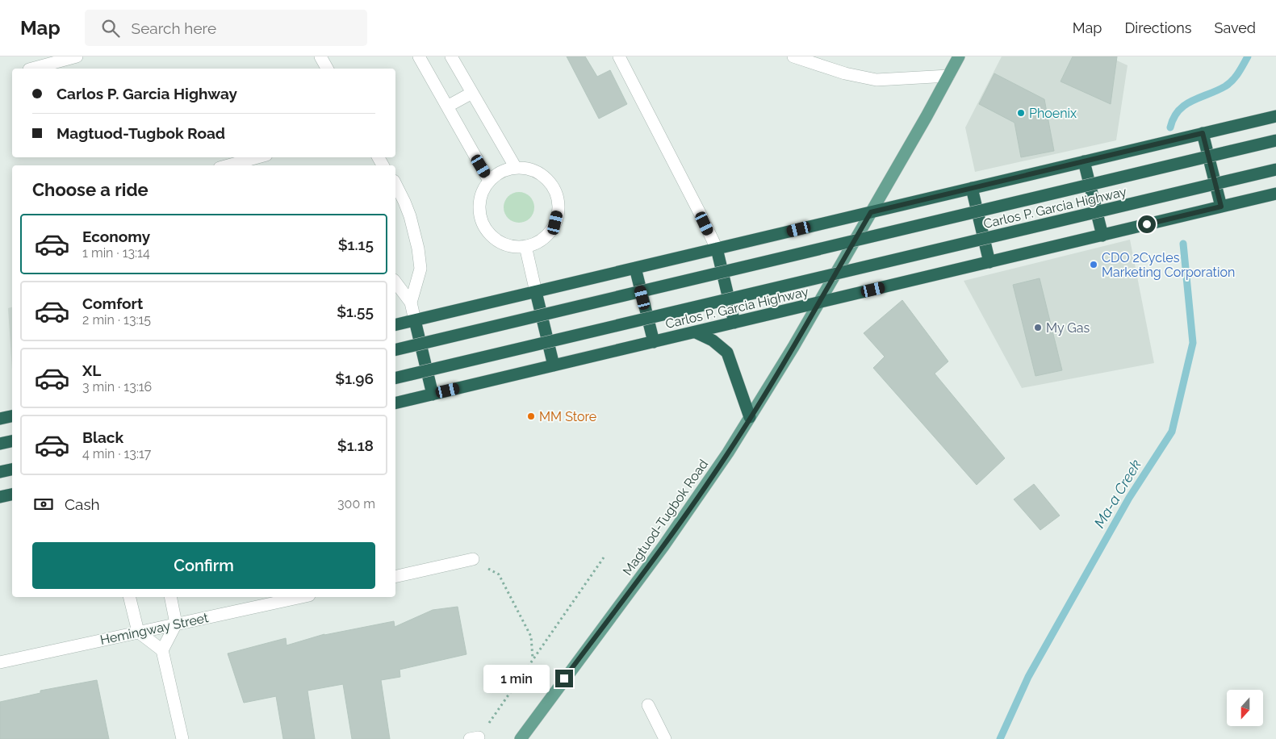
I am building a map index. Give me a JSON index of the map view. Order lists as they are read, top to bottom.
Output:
{
  "streets": {
    "highway": ["Carlos P. Garcia Highway"],
    "main road": ["Magtuod-Tugbok Road"],
    "street": ["Hemingway Street"]
  },
  "crossings": [
    ["Carlos P. Garcia Highway", "Magtuod-Tugbok Road"]
  ],
  "water": ["Ma-a Creek"],
  "places": [
    "Phoenix",
    "CDO 2Cycles Marketing Corporation",
    "My Gas",
    "MM Store"
  ],
  "north": "bottom",
  "page": {
    "header": "Map",
    "search": "Search here",
    "nav": ["Map", "Directions", "Saved"],
    "banner": ["Carlos P. Garcia Highway", "Magtuod-Tugbok Road"],
    "heading": "Choose a ride",
    "list": [
      {
        "name": "Economy",
        "note": "1 min · 13:14",
        "value": "$1.15"
      },
      {
        "name": "Comfort",
        "note": "2 min · 13:15",
        "value": "$1.55"
      },
      {
        "name": "XL",
        "note": "3 min · 13:16",
        "value": "$1.96"
      },
      {
        "name": "Black",
        "note": "4 min · 13:17",
        "value": "$1.18"
      }
    ],
    "pay": ["Cash", "300 m"],
    "buttons": "Confirm",
    "bubble": "1 min"
  }
}
